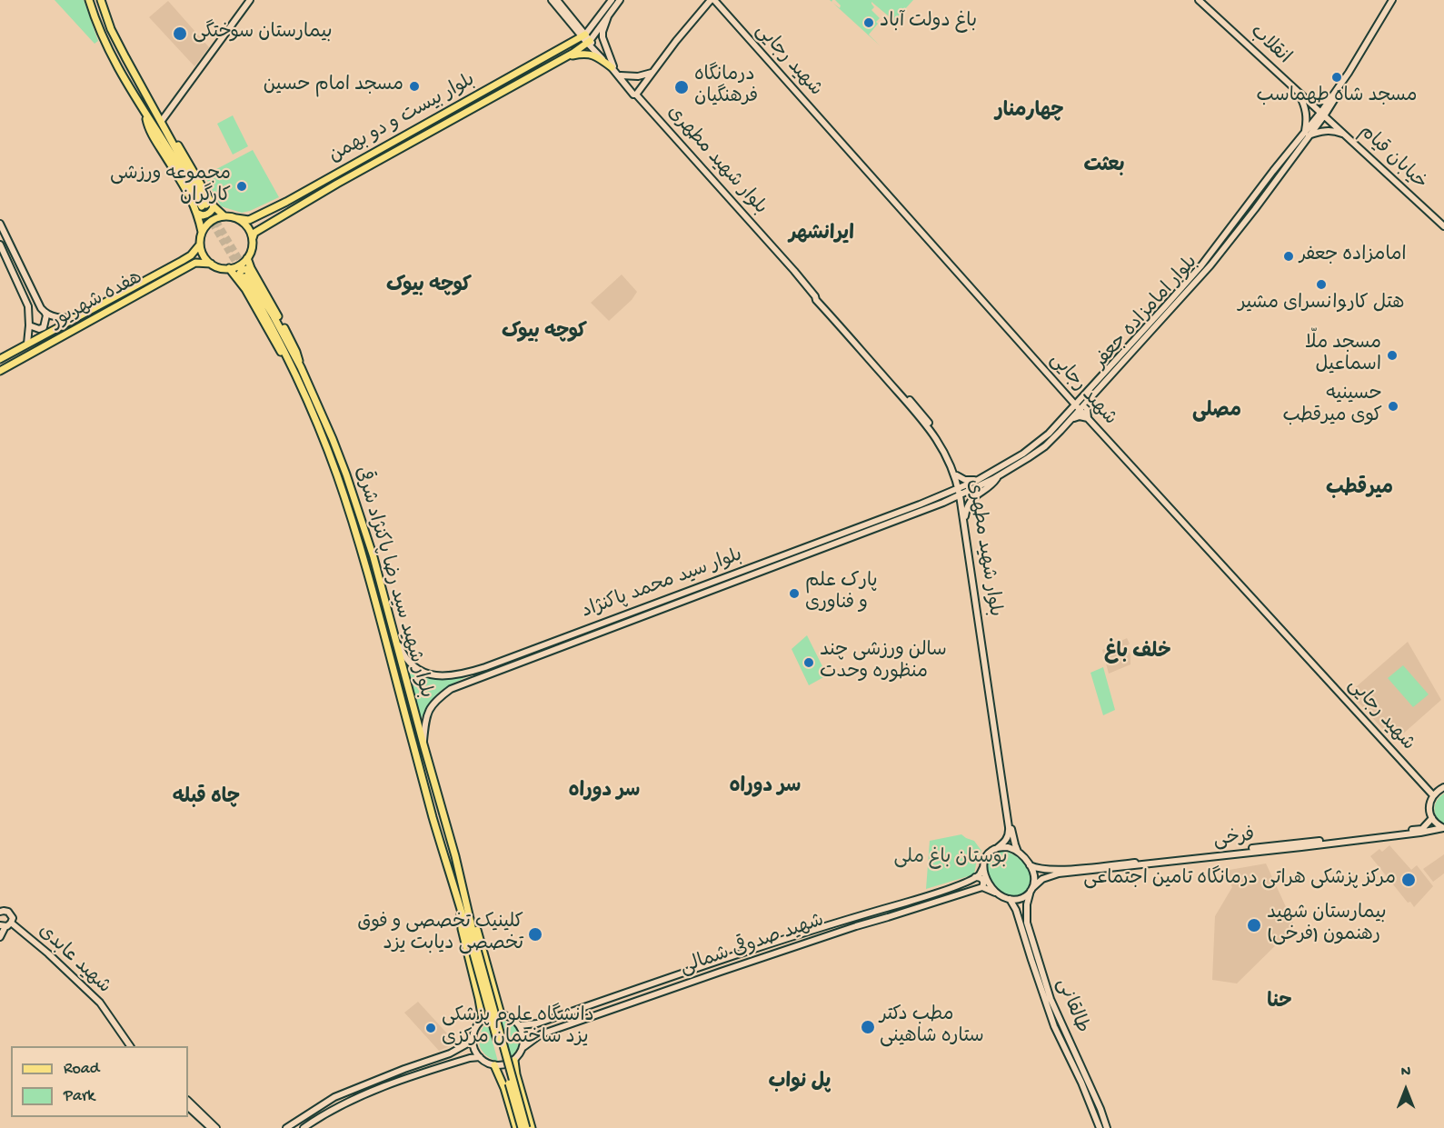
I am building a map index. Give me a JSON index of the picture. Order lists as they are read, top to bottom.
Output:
{
  "streets": {
    "main road": [
      "انقلاب",
      "شهید رجایی",
      "بلوار بیست و دو بهمن",
      "خیابان قیام",
      "بلوار شهید مطهری",
      "هفده شهریور",
      "بلوار امامزاده جعفر",
      "بلوار شهید سید رضا پاکنژاد شرقی",
      "بلوار سید محمد پاکنژاد",
      "فرخی",
      "شهید صدوقی شمالی",
      "شهید عابدی",
      "طالقانی"
    ]
  },
  "crossings": [
    ["انقلاب", "خیابان قیام"],
    ["انقلاب", "بلوار امامزاده جعفر"],
    ["شهید رجایی", "بلوار امامزاده جعفر"],
    ["بلوار بیست و دو بهمن", "بلوار شهید مطهری"],
    ["بلوار بیست و دو بهمن", "هفده شهریور"],
    ["خیابان قیام", "بلوار امامزاده جعفر"],
    ["بلوار شهید مطهری", "بلوار امامزاده جعفر"],
    ["بلوار شهید مطهری", "بلوار سید محمد پاکنژاد"],
    ["بلوار شهید مطهری", "فرخی"],
    ["بلوار شهید مطهری", "طالقانی"],
    ["بلوار امامزاده جعفر", "بلوار سید محمد پاکنژاد"],
    ["بلوار شهید سید رضا پاکنژاد شرقی", "بلوار سید محمد پاکنژاد"],
    ["فرخی", "طالقانی"]
  ],
  "districts": [
    "چهارمنار",
    "بعثت",
    "ایرانشهر",
    "کوچه بیوک",
    "کوچه بیوک",
    "مصلی",
    "میرقطب",
    "خلف باغ",
    "سر دوراه",
    "سر دوراه",
    "چاه قبله",
    "حنا",
    "پل نواب"
  ],
  "parks": ["بوستان باغ ملی"],
  "places": [
    "باغ دولت آباد",
    "بیمارستان سوختگی",
    "مسجد شاه طهماسب",
    "مسجد امام حسین",
    "درمانگاه فرهنگیان",
    "مجموعه ورزشی کارگران",
    "امامزاده جعفر",
    "هتل کاروانسرای مشیر",
    "مسجد ملّا اسماعیل",
    "حسینیه کوی میرقطب",
    "پارک علم و فناوری",
    "سالن ورزشی چند منظوره وحدت",
    "مرکز پزشکی هراتی درمانگاه تامین اجتماعی",
    "بیمارستان شهید رهنمون (فرخی)",
    "کلینیک تخصصی و فوق تخصصی دیابت یزد",
    "مطب دکتر ستاره شاهینی",
    "دانشگاه علوم پزشکی یزد ساختمان مرکزی"
  ],
  "legend": ["Road", "Park"],
  "north": "top"
}
